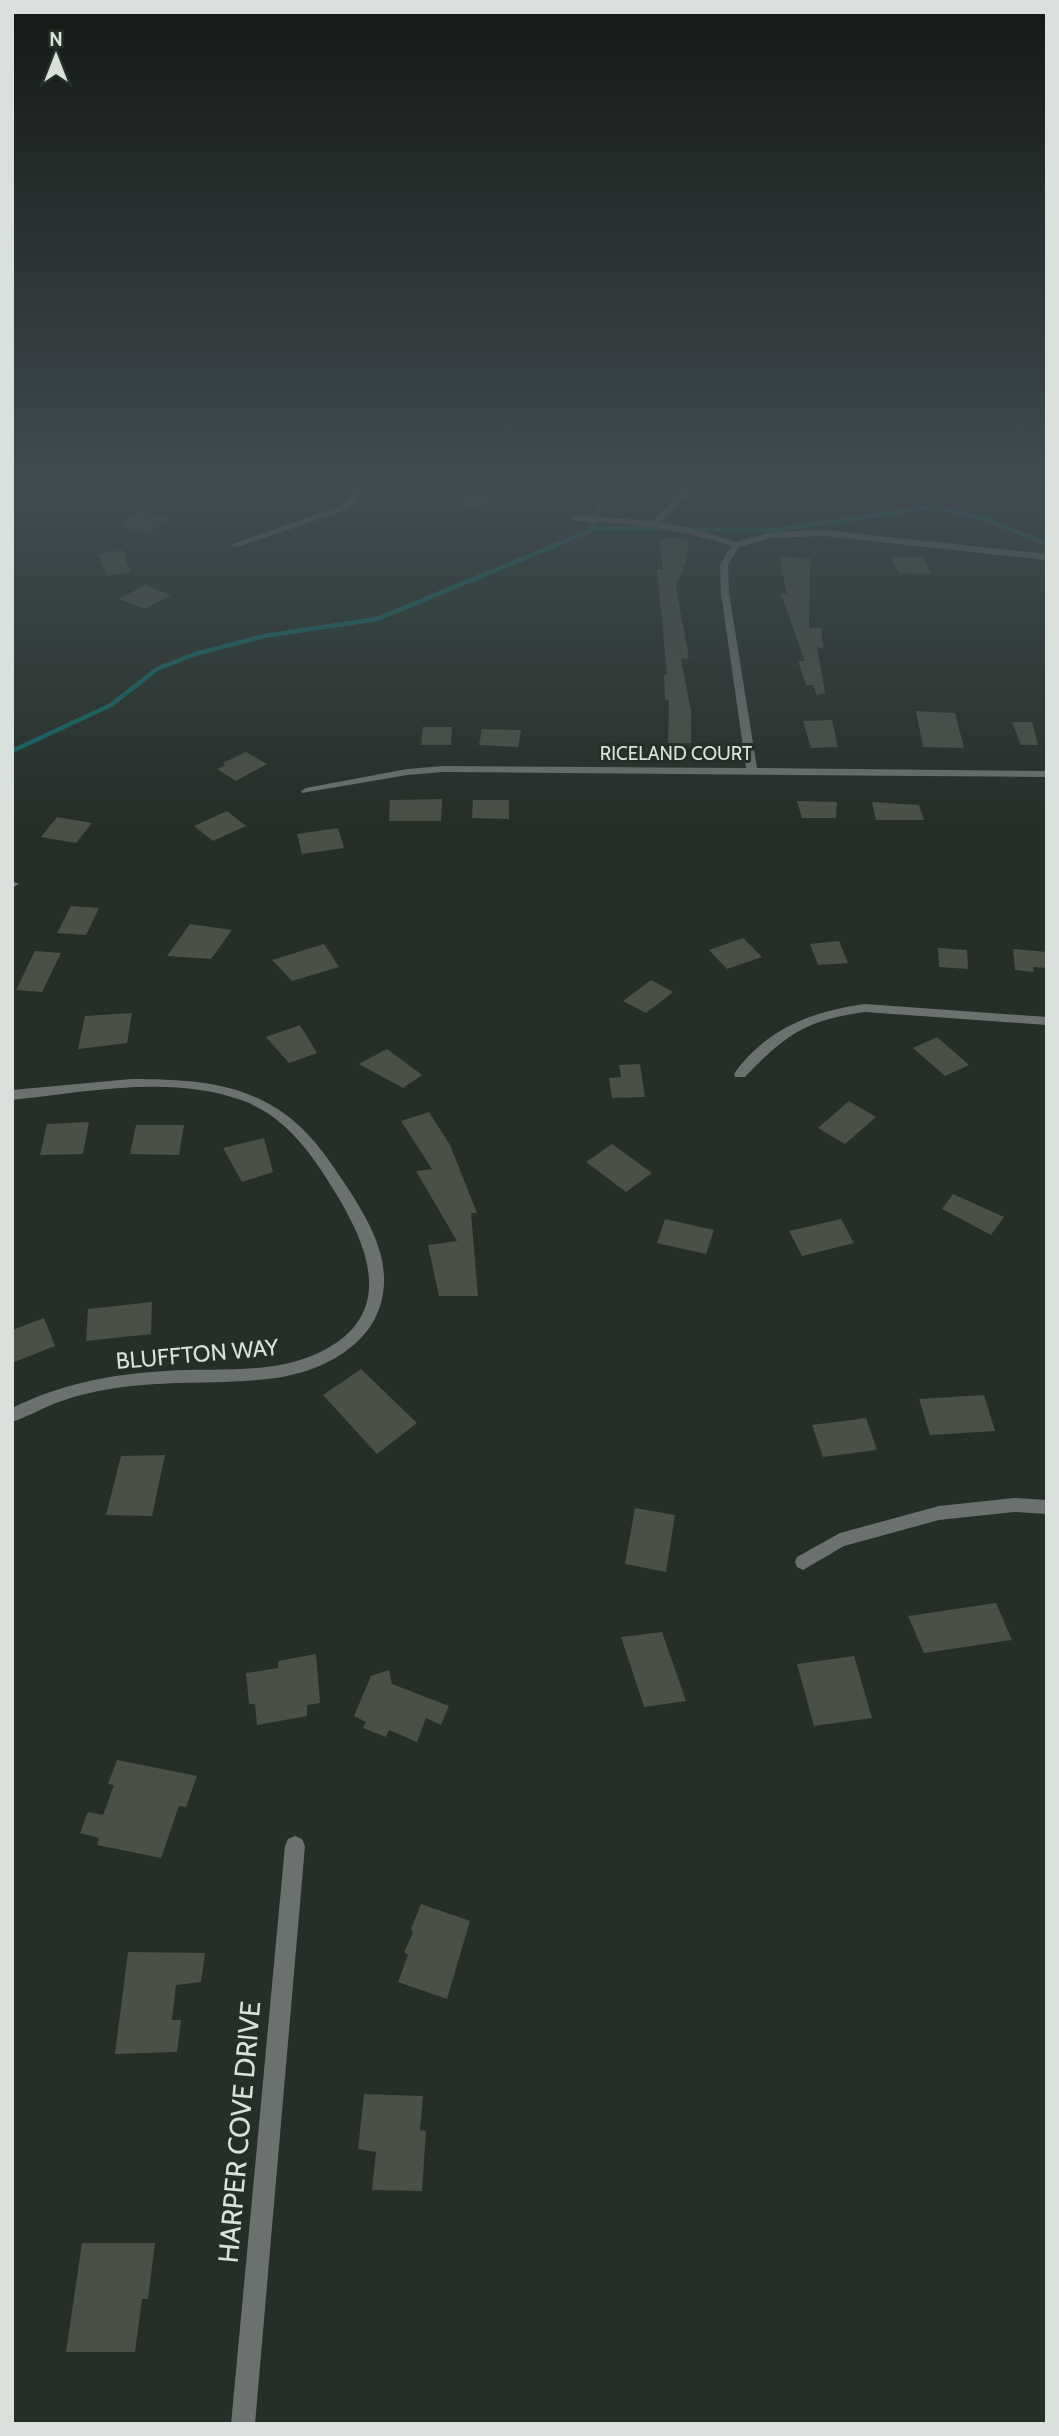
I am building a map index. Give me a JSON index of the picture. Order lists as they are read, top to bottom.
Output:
{
  "streets": {
    "street": ["RICELAND COURT", "BLUFFTON WAY", "HARPER COVE DRIVE"]
  },
  "north": "top"
}
